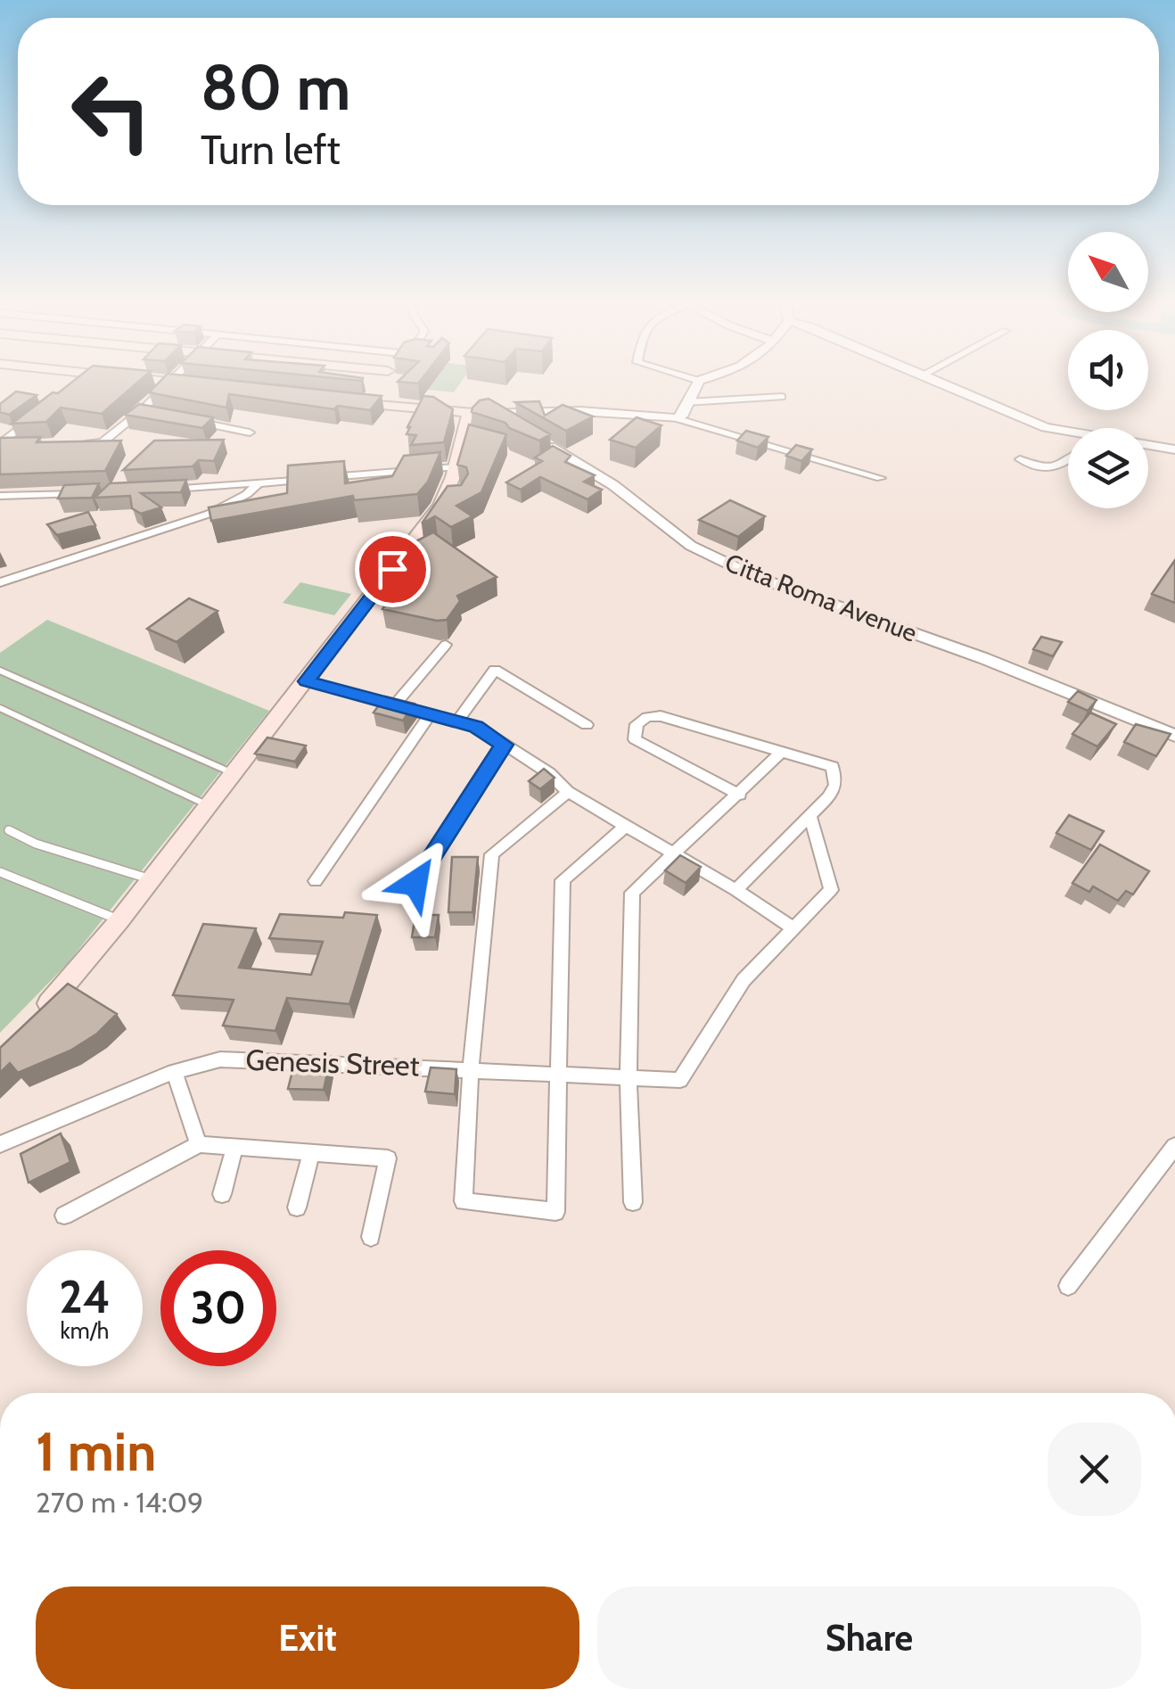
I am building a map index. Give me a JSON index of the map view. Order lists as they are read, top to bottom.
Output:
{
  "streets": {
    "street": ["Citta Roma Avenue", "Genesis Street"]
  },
  "north": "top left",
  "page": {
    "turn": ["80 m", "Turn left"],
    "speed": "24 km/h",
    "limit": "30",
    "heading": ["1 min", "270 m · 14:09"],
    "buttons": ["Exit", "Share"]
  }
}
